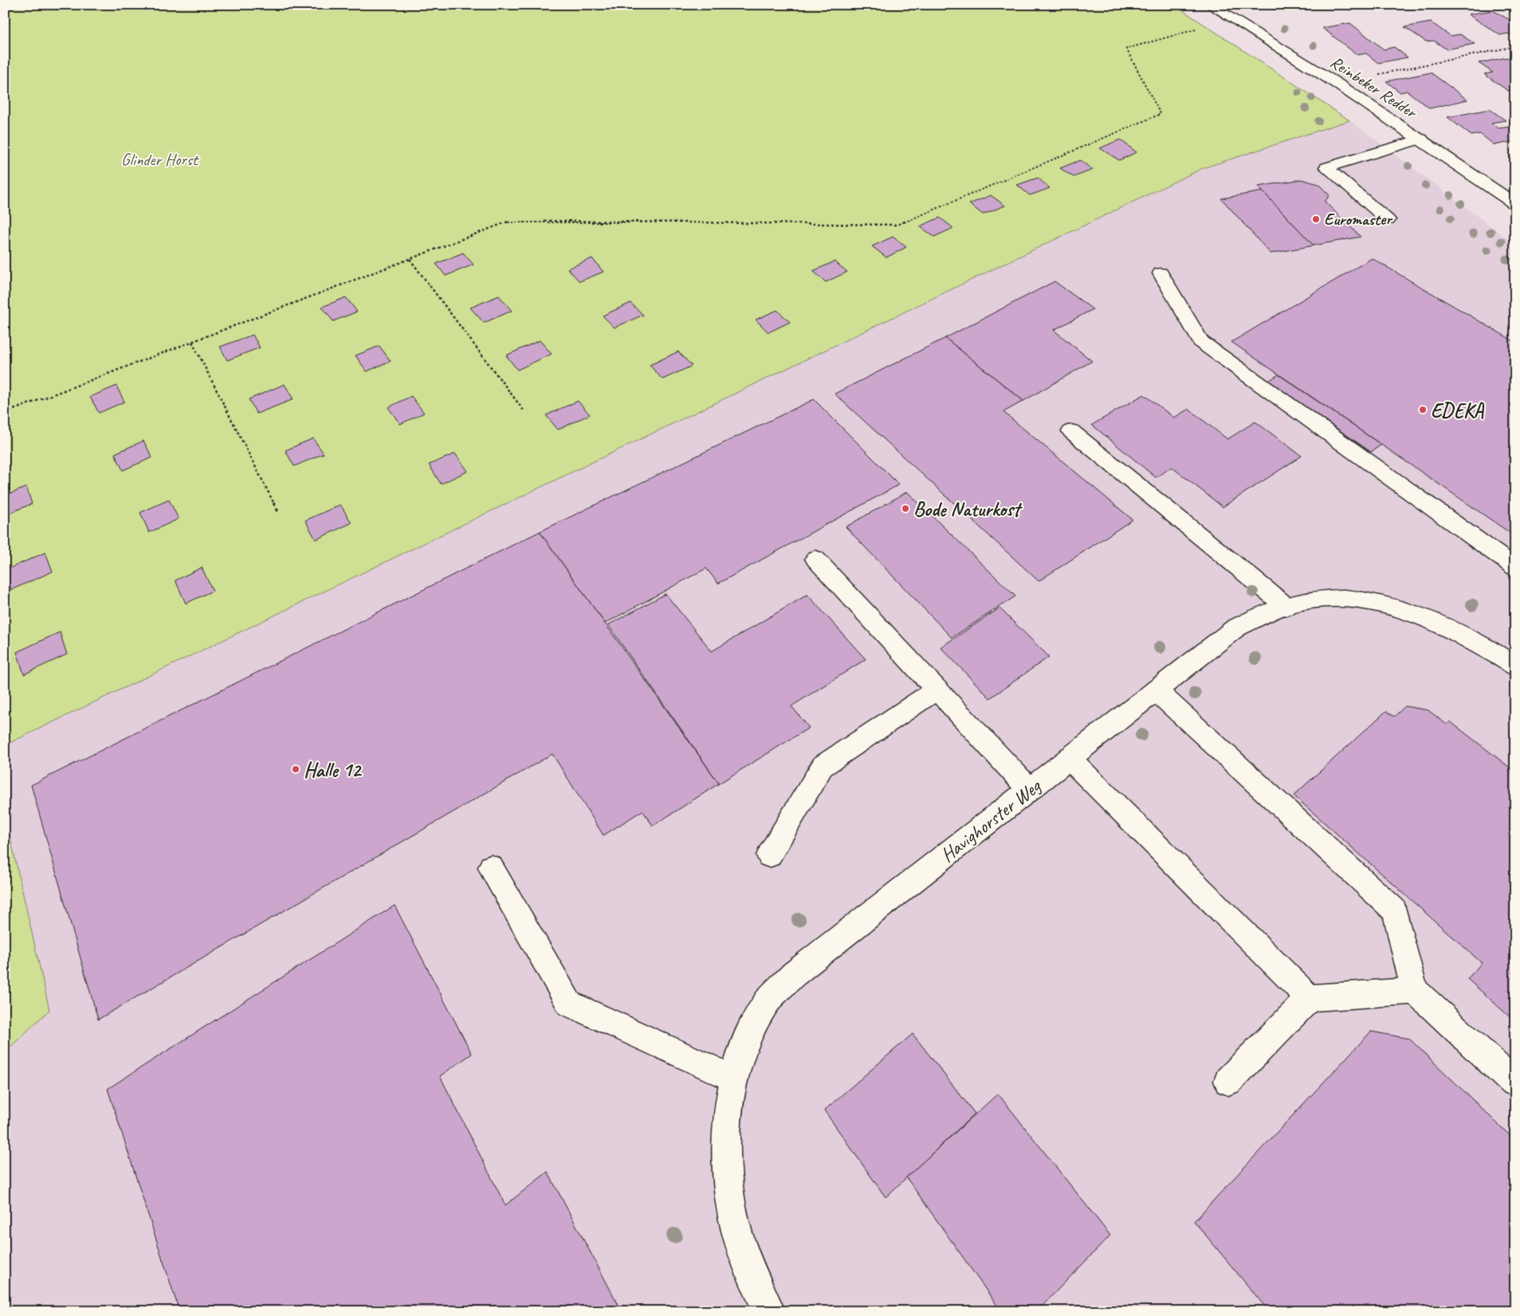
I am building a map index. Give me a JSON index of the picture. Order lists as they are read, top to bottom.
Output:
{
  "streets": {
    "street": ["Reinbeker Redder", "Havighorster Weg"]
  },
  "parks": ["Glinder Horst"],
  "places": [
    "Euromaster",
    "EDEKA",
    "Bode Naturkost",
    "Halle 12"
  ]
}
